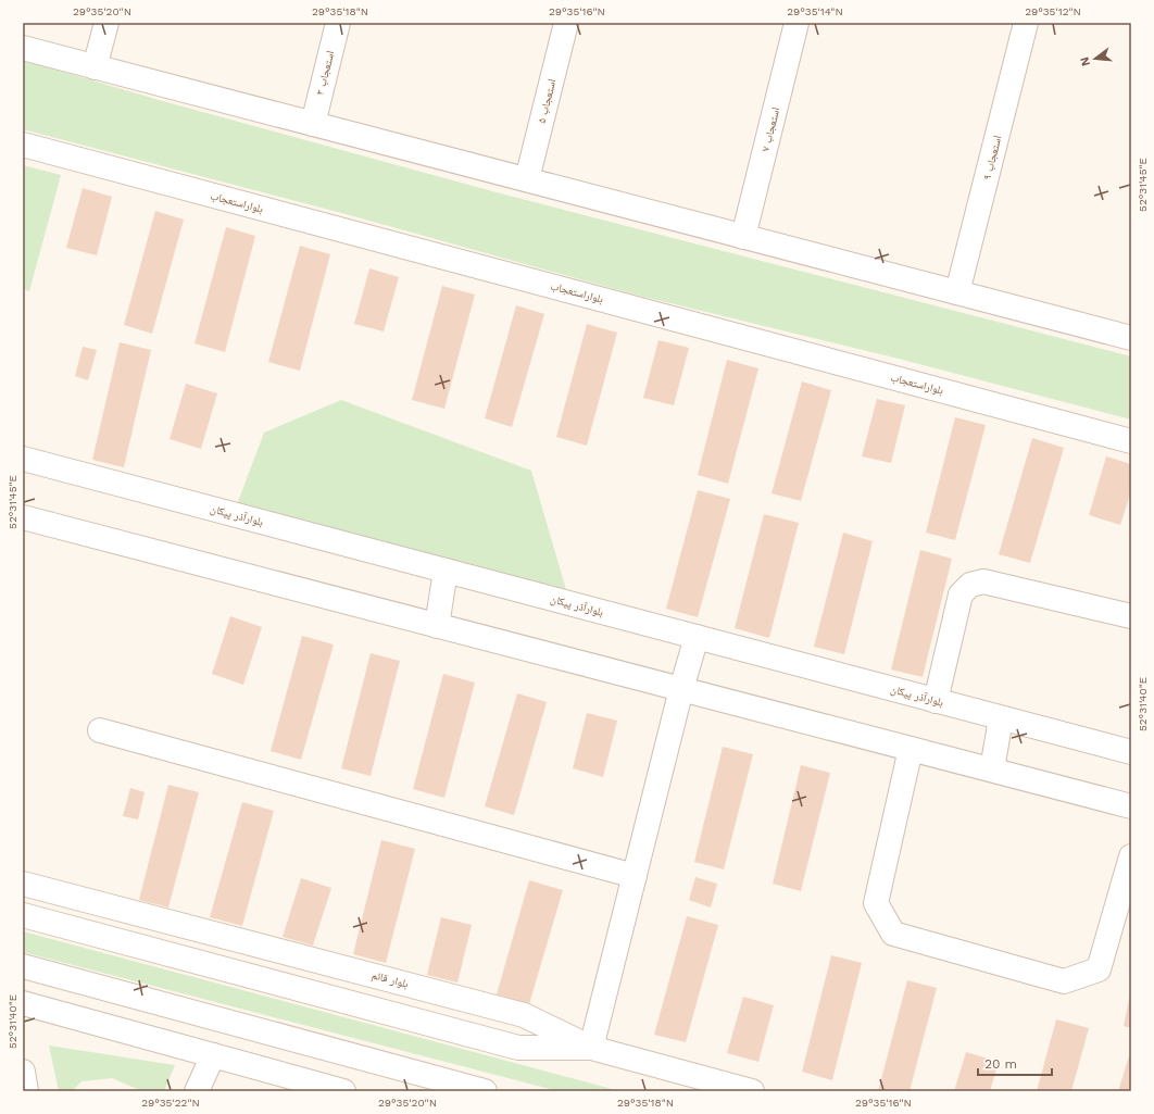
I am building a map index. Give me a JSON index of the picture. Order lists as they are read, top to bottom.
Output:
{
  "streets": {
    "street": [
      "استعجاب ۳",
      "استعجاب ۵",
      "استعجاب ۷",
      "استعجاب ۹",
      "بلواراستعجاب",
      "بلوارآذر پیکان",
      "بلوار قائم"
    ]
  },
  "scale_bar": "20 m",
  "north": "left",
  "coordinates": [
    "29°35'20\"N",
    "29°35'18\"N",
    "29°35'16\"N",
    "29°35'14\"N",
    "29°35'12\"N",
    "52°31'45\"E",
    "52°31'40\"E",
    "29°35'22\"N"
  ]
}
